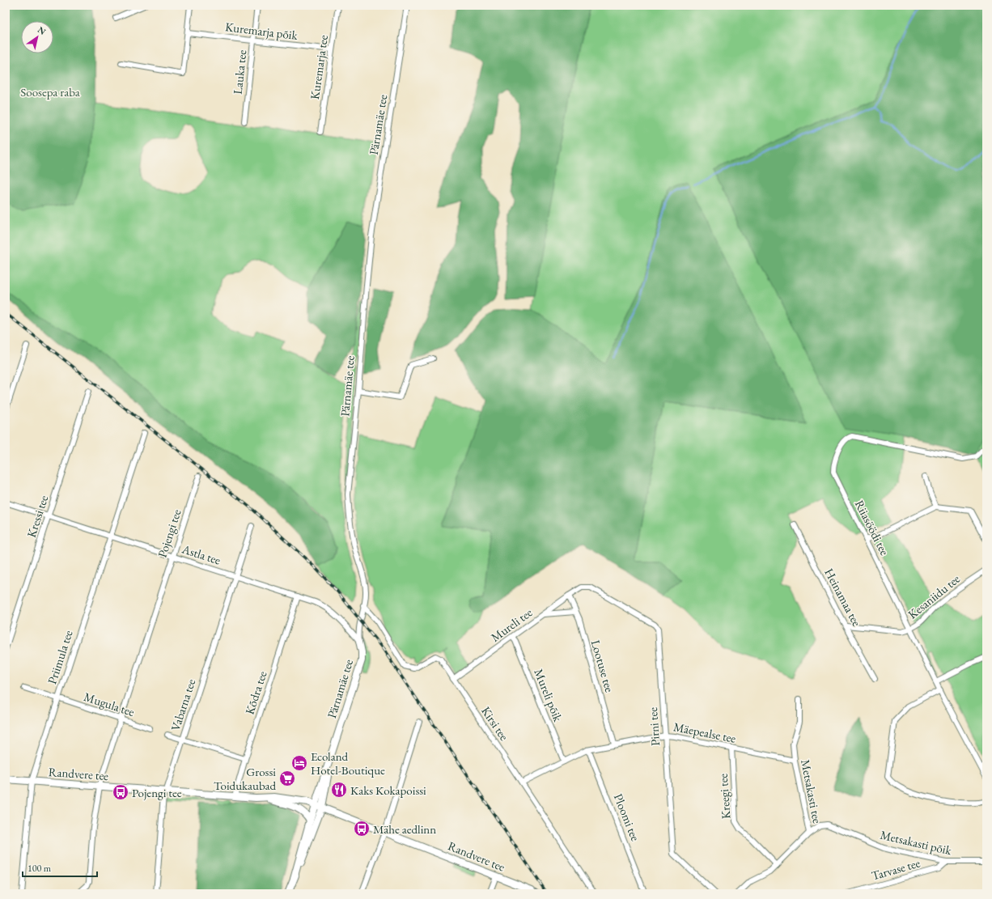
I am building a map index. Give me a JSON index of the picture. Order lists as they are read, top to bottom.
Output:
{
  "streets": {
    "main road": ["Pärnamäe tee", "Randvere tee"],
    "street": [
      "Kuremarja põik",
      "Kuremarja tee",
      "Lauka tee",
      "Kressi tee",
      "Riiasöödi tee",
      "Pojengi tee",
      "Astla tee",
      "Kesaniidu tee",
      "Heinamaa tee",
      "Mureli tee",
      "Priimula tee",
      "Lootuse tee",
      "Kõdra tee",
      "Mureli põik",
      "Mugula tee",
      "Vabarna tee",
      "Kirsi tee",
      "Pirni tee",
      "Mäepealse tee",
      "Metsakasti tee",
      "Kreegi tee",
      "Ploomi tee",
      "Metsakasti põik",
      "Tarvase tee"
    ]
  },
  "crossings": [
    ["Kuremarja põik", "Kuremarja tee"],
    ["Kuremarja põik", "Lauka tee"],
    ["Pärnamäe tee", "Astla tee"],
    ["Pärnamäe tee", "Kirsi tee"],
    ["Pärnamäe tee", "Randvere tee"],
    ["Kressi tee", "Astla tee"],
    ["Riiasöödi tee", "Kesaniidu tee"],
    ["Pojengi tee", "Astla tee"],
    ["Pojengi tee", "Mugula tee"],
    ["Pojengi tee", "Randvere tee"],
    ["Astla tee", "Priimula tee"],
    ["Astla tee", "Kõdra tee"],
    ["Astla tee", "Vabarna tee"],
    ["Mureli tee", "Lootuse tee"],
    ["Mureli tee", "Mureli põik"],
    ["Mureli tee", "Kirsi tee"],
    ["Mureli tee", "Pirni tee"],
    ["Priimula tee", "Mugula tee"],
    ["Priimula tee", "Randvere tee"],
    ["Lootuse tee", "Mäepealse tee"],
    ["Kõdra tee", "Randvere tee"],
    ["Mureli põik", "Mäepealse tee"],
    ["Vabarna tee", "Randvere tee"],
    ["Kirsi tee", "Mäepealse tee"],
    ["Pirni tee", "Mäepealse tee"],
    ["Mäepealse tee", "Metsakasti tee"],
    ["Mäepealse tee", "Kreegi tee"],
    ["Mäepealse tee", "Ploomi tee"],
    ["Metsakasti tee", "Kreegi tee"],
    ["Metsakasti tee", "Metsakasti põik"],
    ["Metsakasti põik", "Tarvase tee"]
  ],
  "parks": ["Soosepa raba"],
  "places": {
    "hotel": ["Ecoland Hotel-Boutique"],
    "supermarket": ["Grossi Toidukaubad"],
    "restaurant": ["Kaks Kokapoissi"],
    "bus stop": ["Pojengi tee", "Mähe aedlinn"]
  },
  "scale_bar": "100 m",
  "north": "top right"
}
